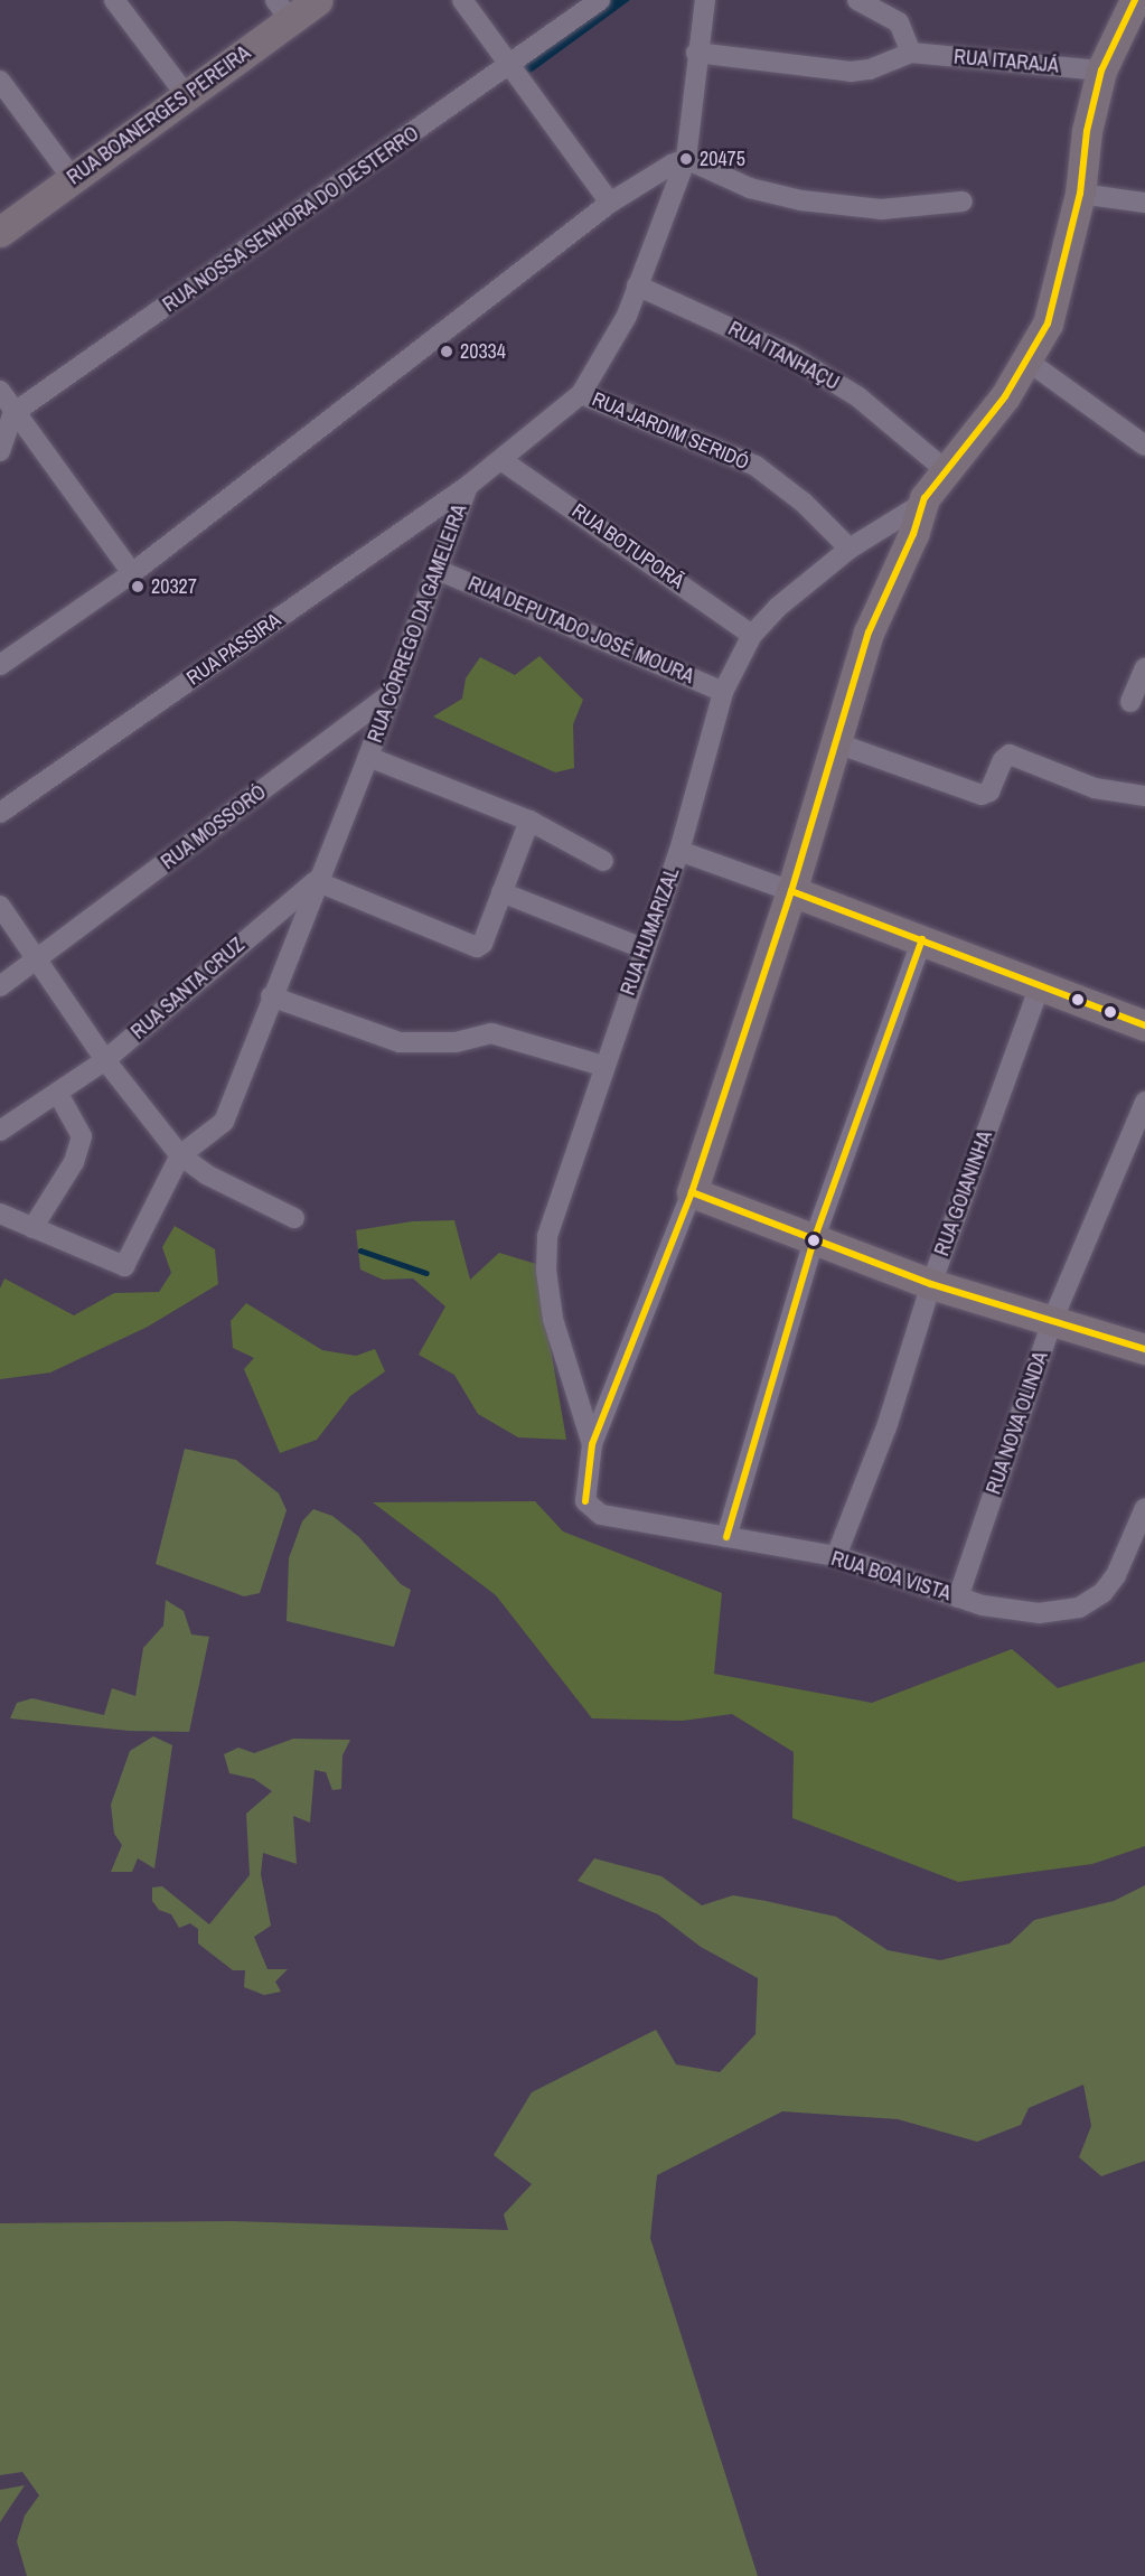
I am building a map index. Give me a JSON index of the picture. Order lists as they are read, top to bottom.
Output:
{
  "streets": {
    "street": [
      "RUA ITARAJÁ",
      "RUA BOANERGES PEREIRA",
      "RUA NOSSA SENHORA DO DESTERRO",
      "RUA ITANHAÇU",
      "RUA JARDIM SERIDÓ",
      "RUA BOTUPORÃ",
      "RUA CÓRREGO DA GAMELEIRA",
      "RUA DEPUTADO JOSÉ MOURA",
      "RUA PASSIRA",
      "RUA MOSSORÓ",
      "RUA HUMARIZAL",
      "RUA SANTA CRUZ",
      "RUA GOIANINHA",
      "RUA NOVA OLINDA",
      "RUA BOA VISTA"
    ]
  },
  "crossings": [
    ["RUA ITANHAÇU", "RUA CÓRREGO DA GAMELEIRA"],
    ["RUA JARDIM SERIDÓ", "RUA CÓRREGO DA GAMELEIRA"],
    ["RUA JARDIM SERIDÓ", "RUA HUMARIZAL"],
    ["RUA BOTUPORÃ", "RUA CÓRREGO DA GAMELEIRA"],
    ["RUA BOTUPORÃ", "RUA HUMARIZAL"],
    ["RUA CÓRREGO DA GAMELEIRA", "RUA DEPUTADO JOSÉ MOURA"],
    ["RUA CÓRREGO DA GAMELEIRA", "RUA PASSIRA"],
    ["RUA CÓRREGO DA GAMELEIRA", "RUA MOSSORÓ"],
    ["RUA CÓRREGO DA GAMELEIRA", "RUA SANTA CRUZ"],
    ["RUA DEPUTADO JOSÉ MOURA", "RUA HUMARIZAL"],
    ["RUA HUMARIZAL", "RUA BOA VISTA"],
    ["RUA GOIANINHA", "RUA BOA VISTA"],
    ["RUA NOVA OLINDA", "RUA BOA VISTA"]
  ],
  "places": ["20475", "20334", "20327"]
}
